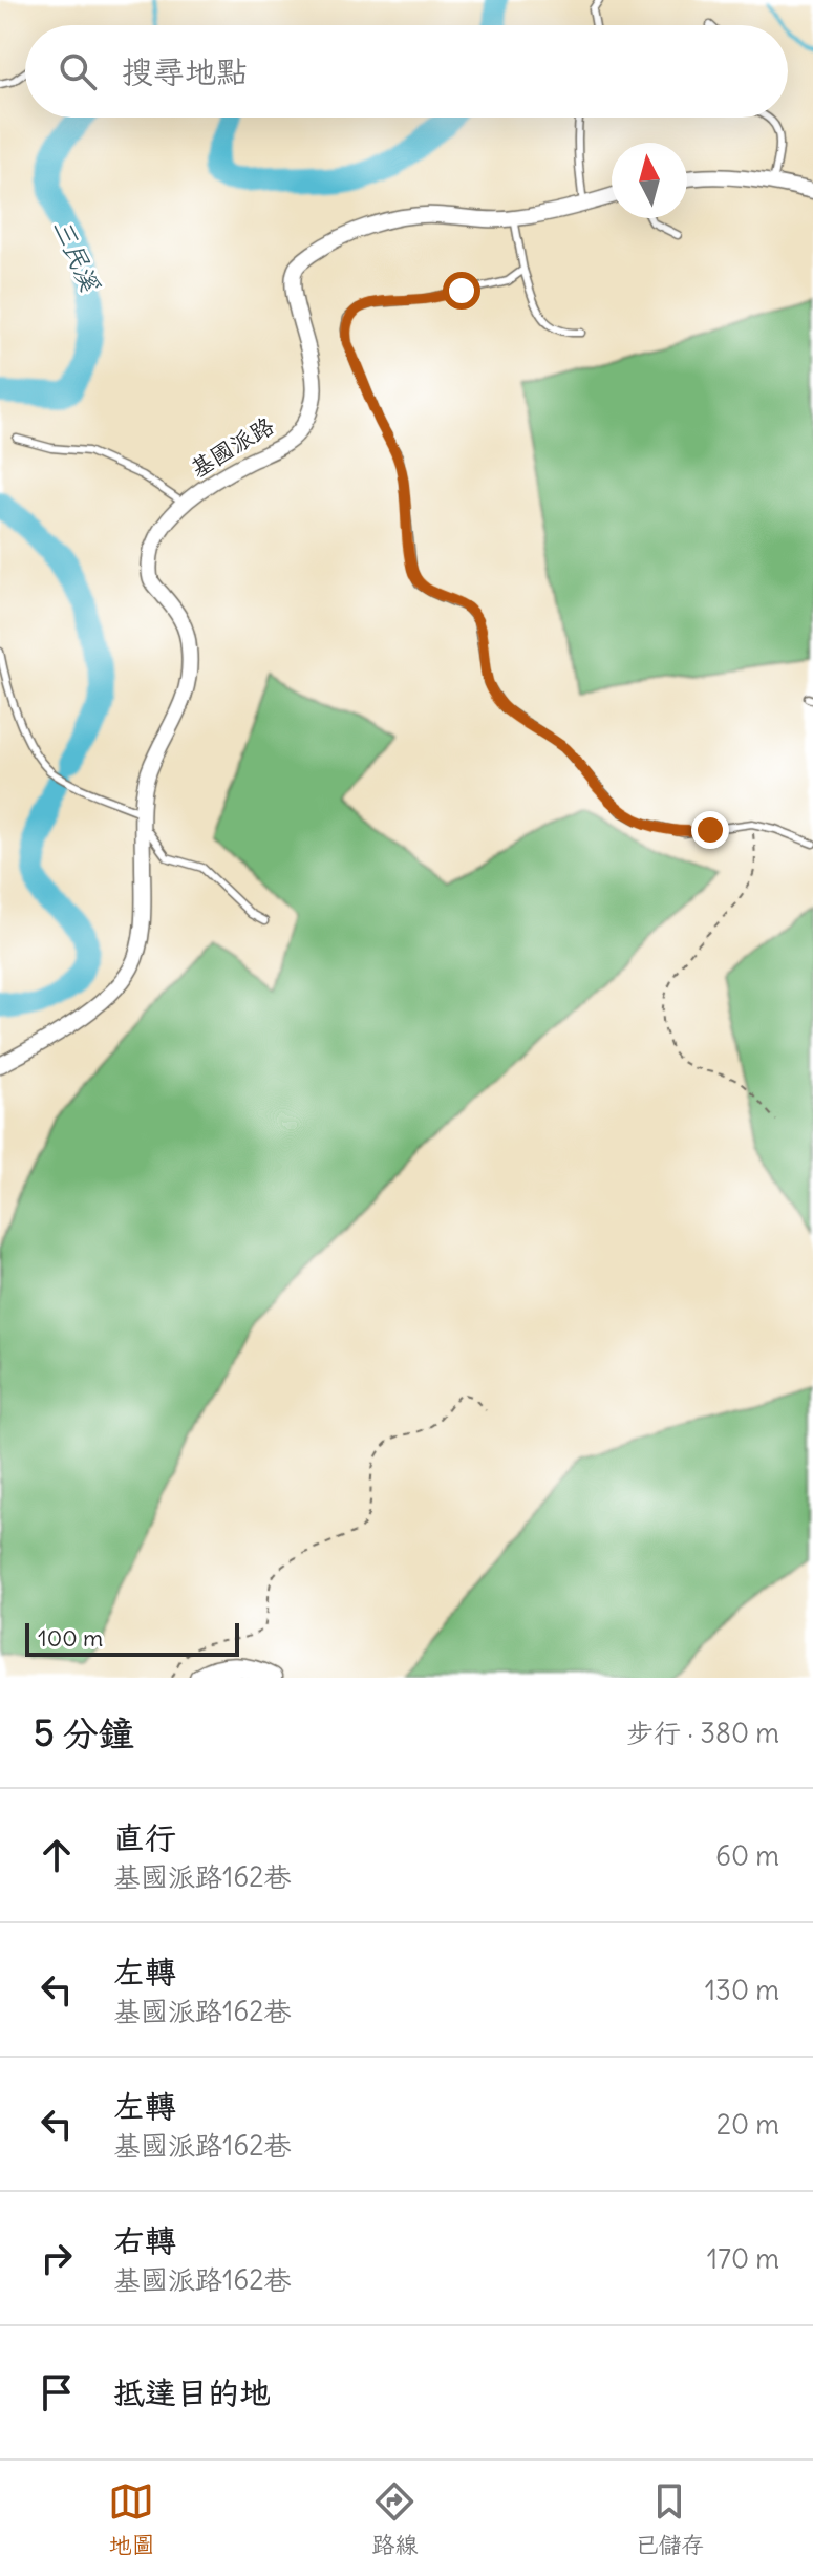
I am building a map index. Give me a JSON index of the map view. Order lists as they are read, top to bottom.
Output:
{
  "streets": {
    "street": ["基國派路"]
  },
  "water": ["三民溪"],
  "scale_bar": "100 m",
  "north": "top",
  "page": {
    "search": "搜尋地點",
    "scale": "100 m",
    "heading": ["5 分鐘", "步行 · 380 m"],
    "list": [
      ["直行", "基國派路162巷", "60 m"],
      ["左轉", "基國派路162巷", "130 m"],
      ["左轉", "基國派路162巷", "20 m"],
      ["右轉", "基國派路162巷", "170 m"],
      "抵達目的地"
    ],
    "nav": ["地圖", "路線", "已儲存"]
  }
}
